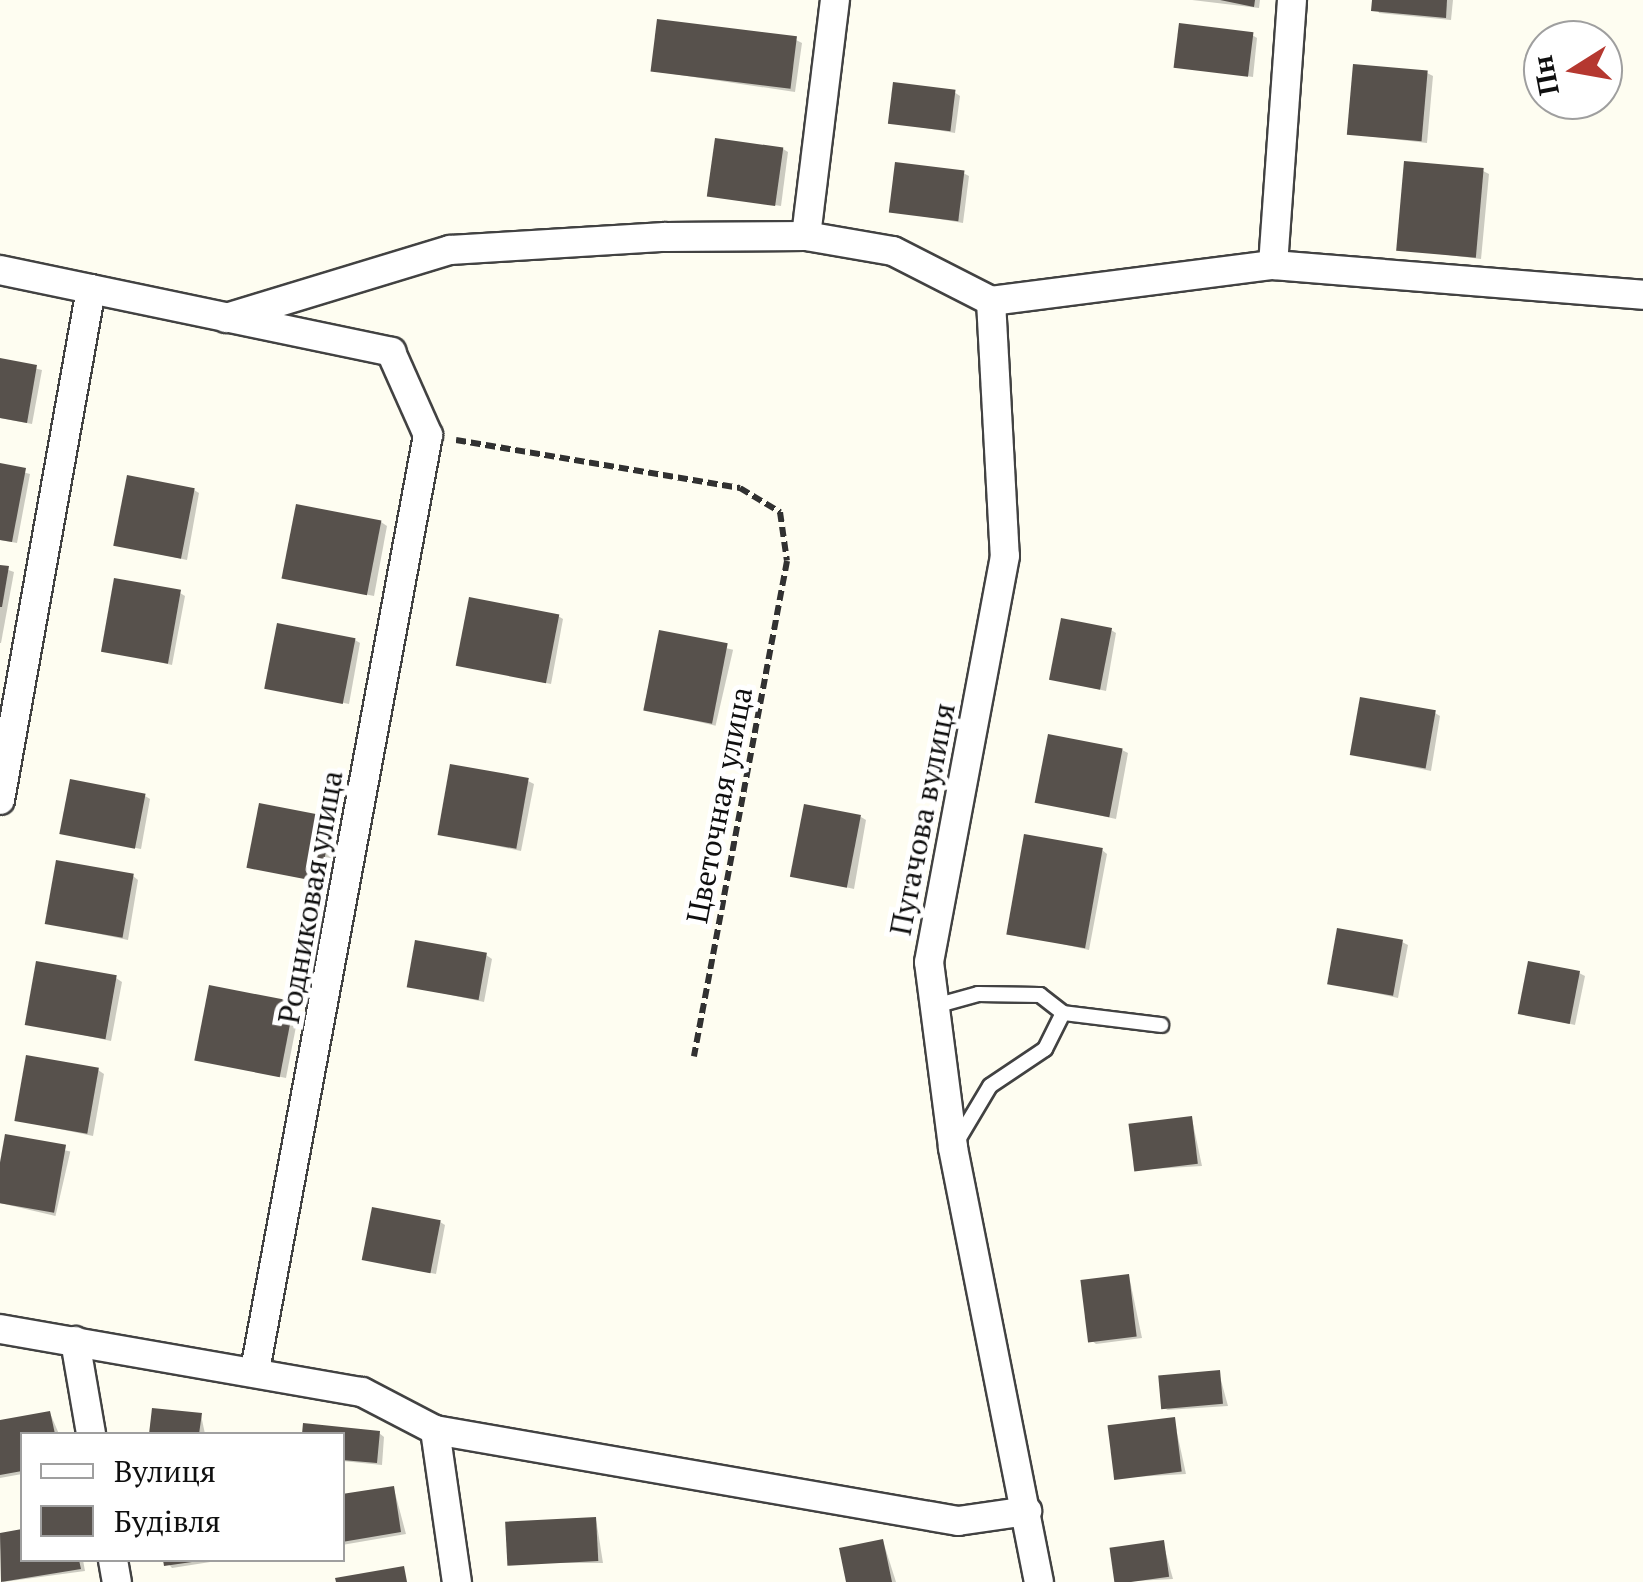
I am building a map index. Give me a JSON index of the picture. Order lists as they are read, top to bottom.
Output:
{
  "streets": {
    "street": ["Пугачова вулиця", "Родниковая улица"],
    "path": ["Цветочная улица"]
  },
  "crossings": [
    ["Цветочная улица", "Родниковая улица"]
  ],
  "legend": ["Вулиця", "Будівля"],
  "north": "left"
}
